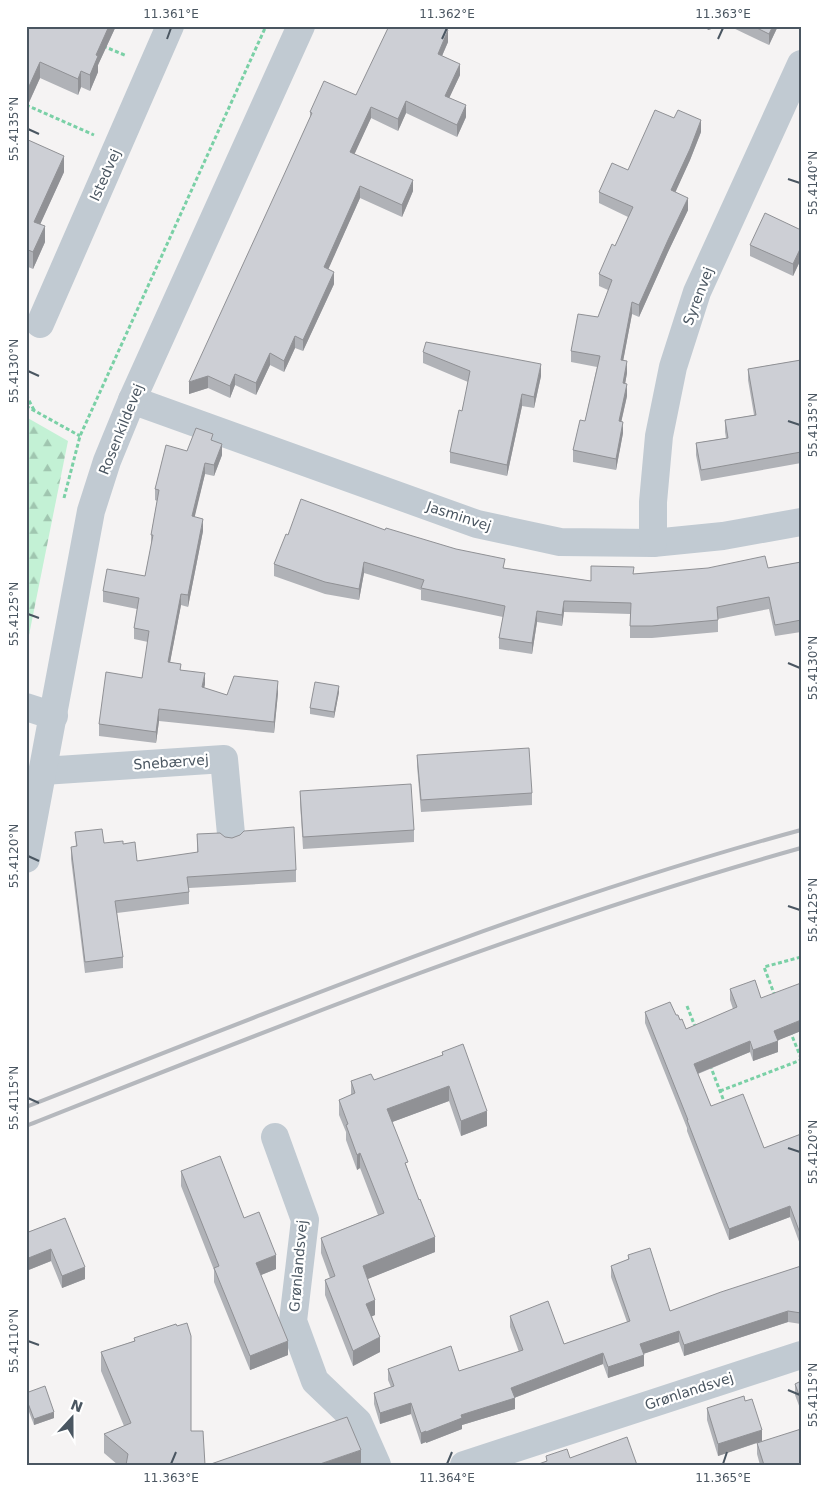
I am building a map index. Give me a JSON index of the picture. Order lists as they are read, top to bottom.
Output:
{
  "streets": {
    "street": [
      "Istedvej",
      "Syrenvej",
      "Rosenkildevej",
      "Jasminvej",
      "Snebærvej",
      "Grønlandsvej"
    ]
  },
  "crossings": [
    ["Syrenvej", "Jasminvej"],
    ["Rosenkildevej", "Jasminvej"],
    ["Rosenkildevej", "Snebærvej"]
  ],
  "north": "top",
  "coordinates": [
    "11.361°E",
    "11.362°E",
    "11.363°E",
    "55.4135°N",
    "55.4140°N",
    "55.4130°N",
    "55.4125°N",
    "55.4120°N",
    "55.4115°N",
    "55.4110°N",
    "11.364°E",
    "11.365°E"
  ]
}
